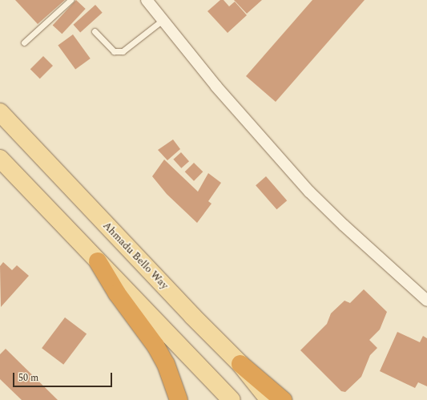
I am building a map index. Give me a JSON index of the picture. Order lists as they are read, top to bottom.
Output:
{
  "streets": {
    "main road": ["Ahmadu Bello Way"]
  },
  "scale_bar": "50 m"
}
